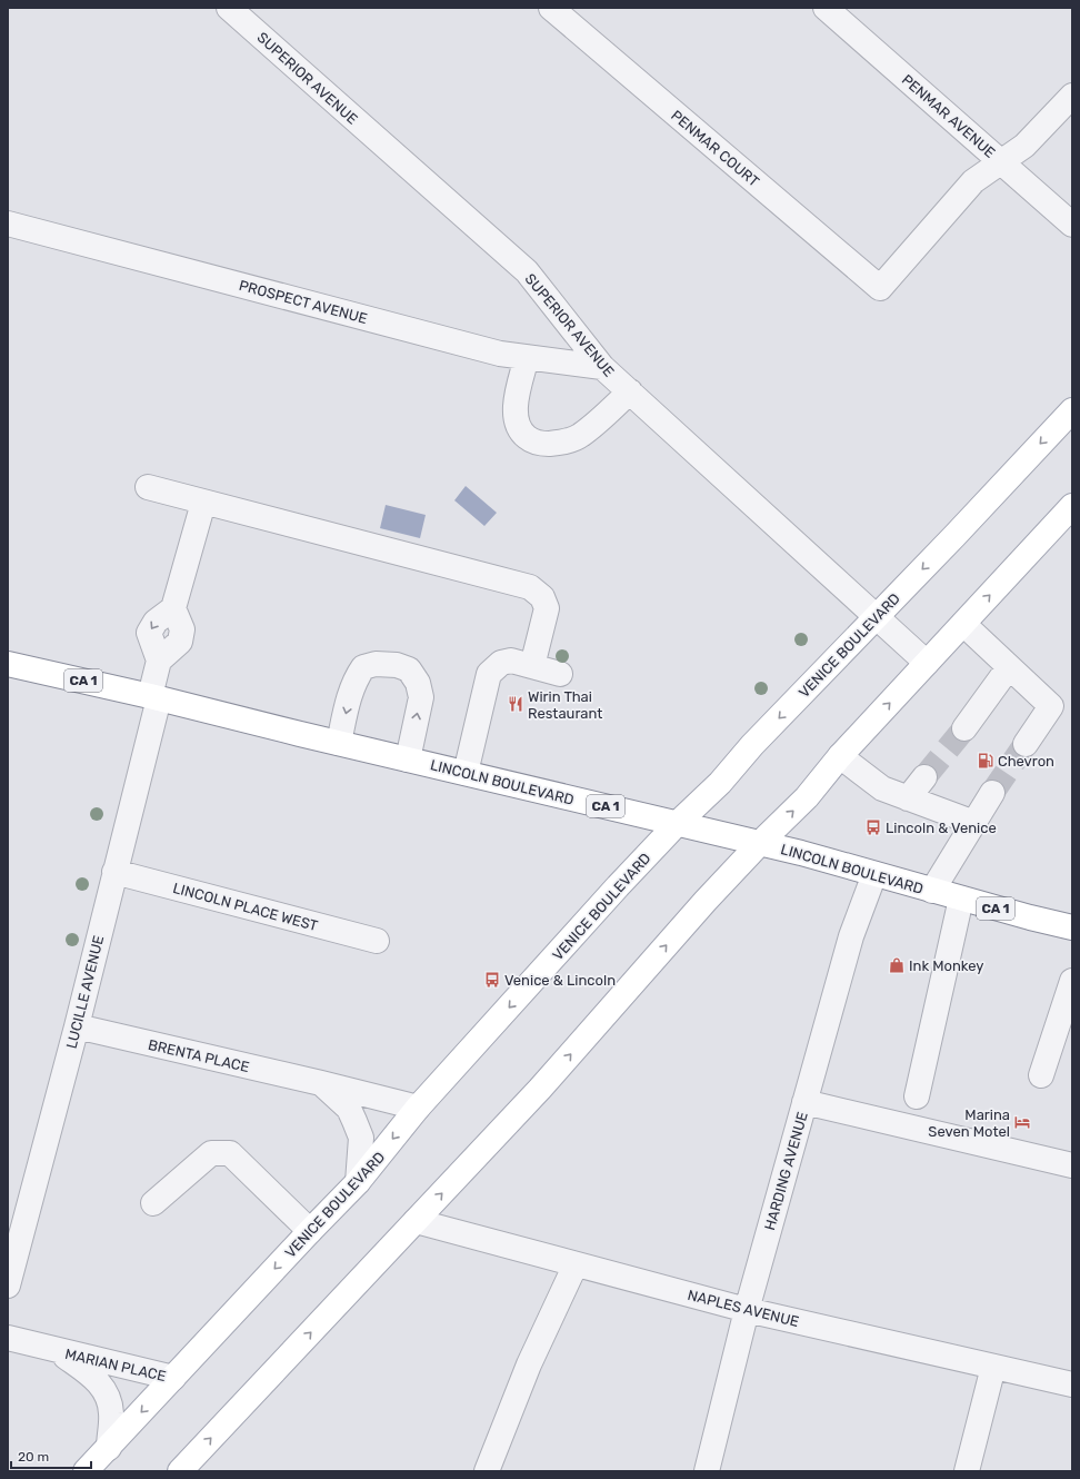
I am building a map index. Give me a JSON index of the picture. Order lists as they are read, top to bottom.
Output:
{
  "streets": {
    "main road": ["VENICE BOULEVARD", "CA 1", "LINCOLN BOULEVARD"],
    "street": [
      "SUPERIOR AVENUE",
      "PENMAR AVENUE",
      "PENMAR COURT",
      "PROSPECT AVENUE",
      "LINCOLN PLACE WEST",
      "LUCILLE AVENUE",
      "BRENTA PLACE",
      "HARDING AVENUE",
      "NAPLES AVENUE",
      "MARIAN PLACE"
    ]
  },
  "crossings": [
    ["SUPERIOR AVENUE", "PROSPECT AVENUE"],
    ["SUPERIOR AVENUE", "VENICE BOULEVARD"],
    ["PENMAR AVENUE", "PENMAR COURT"],
    ["VENICE BOULEVARD", "LINCOLN BOULEVARD"],
    ["VENICE BOULEVARD", "BRENTA PLACE"],
    ["VENICE BOULEVARD", "MARIAN PLACE"],
    ["LINCOLN BOULEVARD", "LUCILLE AVENUE"],
    ["LINCOLN BOULEVARD", "HARDING AVENUE"],
    ["LINCOLN PLACE WEST", "LUCILLE AVENUE"],
    ["LUCILLE AVENUE", "BRENTA PLACE"],
    ["HARDING AVENUE", "NAPLES AVENUE"]
  ],
  "places": {
    "restaurant": ["Wirin Thai Restaurant"],
    "fuel station": ["Chevron"],
    "bus stop": ["Lincoln & Venice", "Venice & Lincoln"],
    "shop": ["Ink Monkey"],
    "hotel": ["Marina Seven Motel"]
  },
  "scale_bar": "20 m"
}
